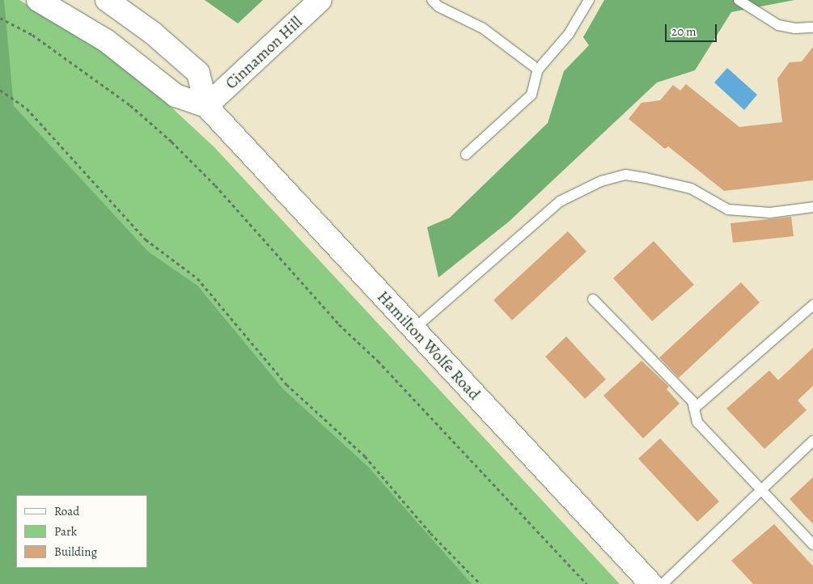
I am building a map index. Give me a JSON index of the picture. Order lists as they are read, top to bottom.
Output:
{
  "streets": {
    "street": ["Cinnamon Hill", "Hamilton Wolfe Road"]
  },
  "crossings": [
    ["Cinnamon Hill", "Hamilton Wolfe Road"]
  ],
  "legend": ["Road", "Park", "Building"],
  "scale_bar": "20 m"
}
